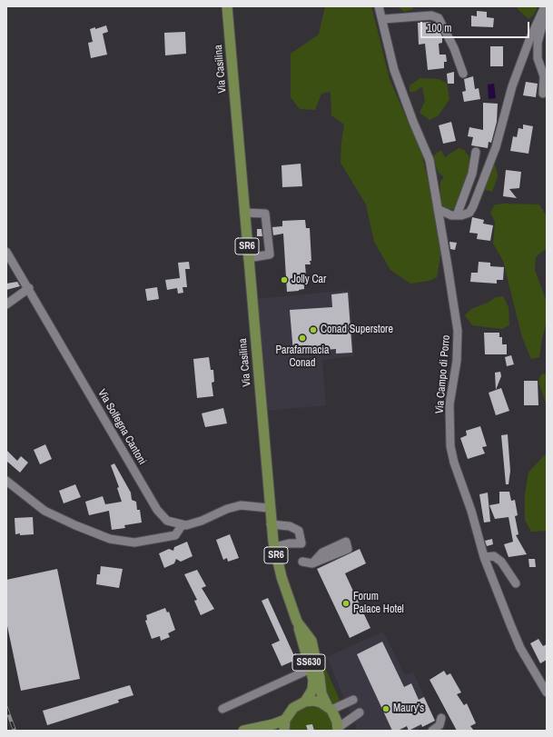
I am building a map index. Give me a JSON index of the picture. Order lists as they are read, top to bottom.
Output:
{
  "streets": {
    "main road": ["Via Casilina", "SR6", "SS630"],
    "street": ["Via Campo di Porro", "Via Solfegna Cantoni"]
  },
  "crossings": [
    ["Via Casilina", "Via Solfegna Cantoni"],
    ["Via Casilina", "SS630"]
  ],
  "places": [
    "Jolly Car",
    "Conad Superstore",
    "Parafarmacia Conad",
    "Forum Palace Hotel",
    "Maury's"
  ],
  "scale_bar": "100 m"
}
